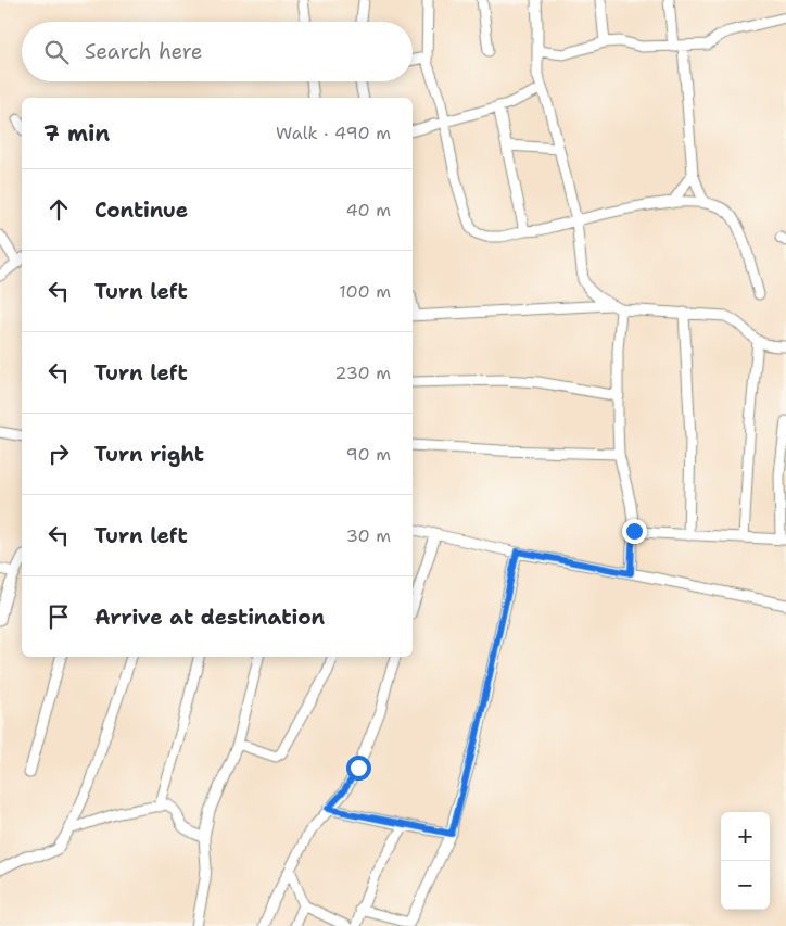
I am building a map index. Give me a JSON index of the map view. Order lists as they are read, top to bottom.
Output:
{
  "page": {
    "search": "Search here",
    "heading": ["7 min", "Walk · 490 m"],
    "list": [
      ["Continue", "40 m"],
      ["Turn left", "100 m"],
      ["Turn left", "230 m"],
      ["Turn right", "90 m"],
      ["Turn left", "30 m"],
      "Arrive at destination"
    ],
    "map_buttons": ["+", "−"]
  }
}
